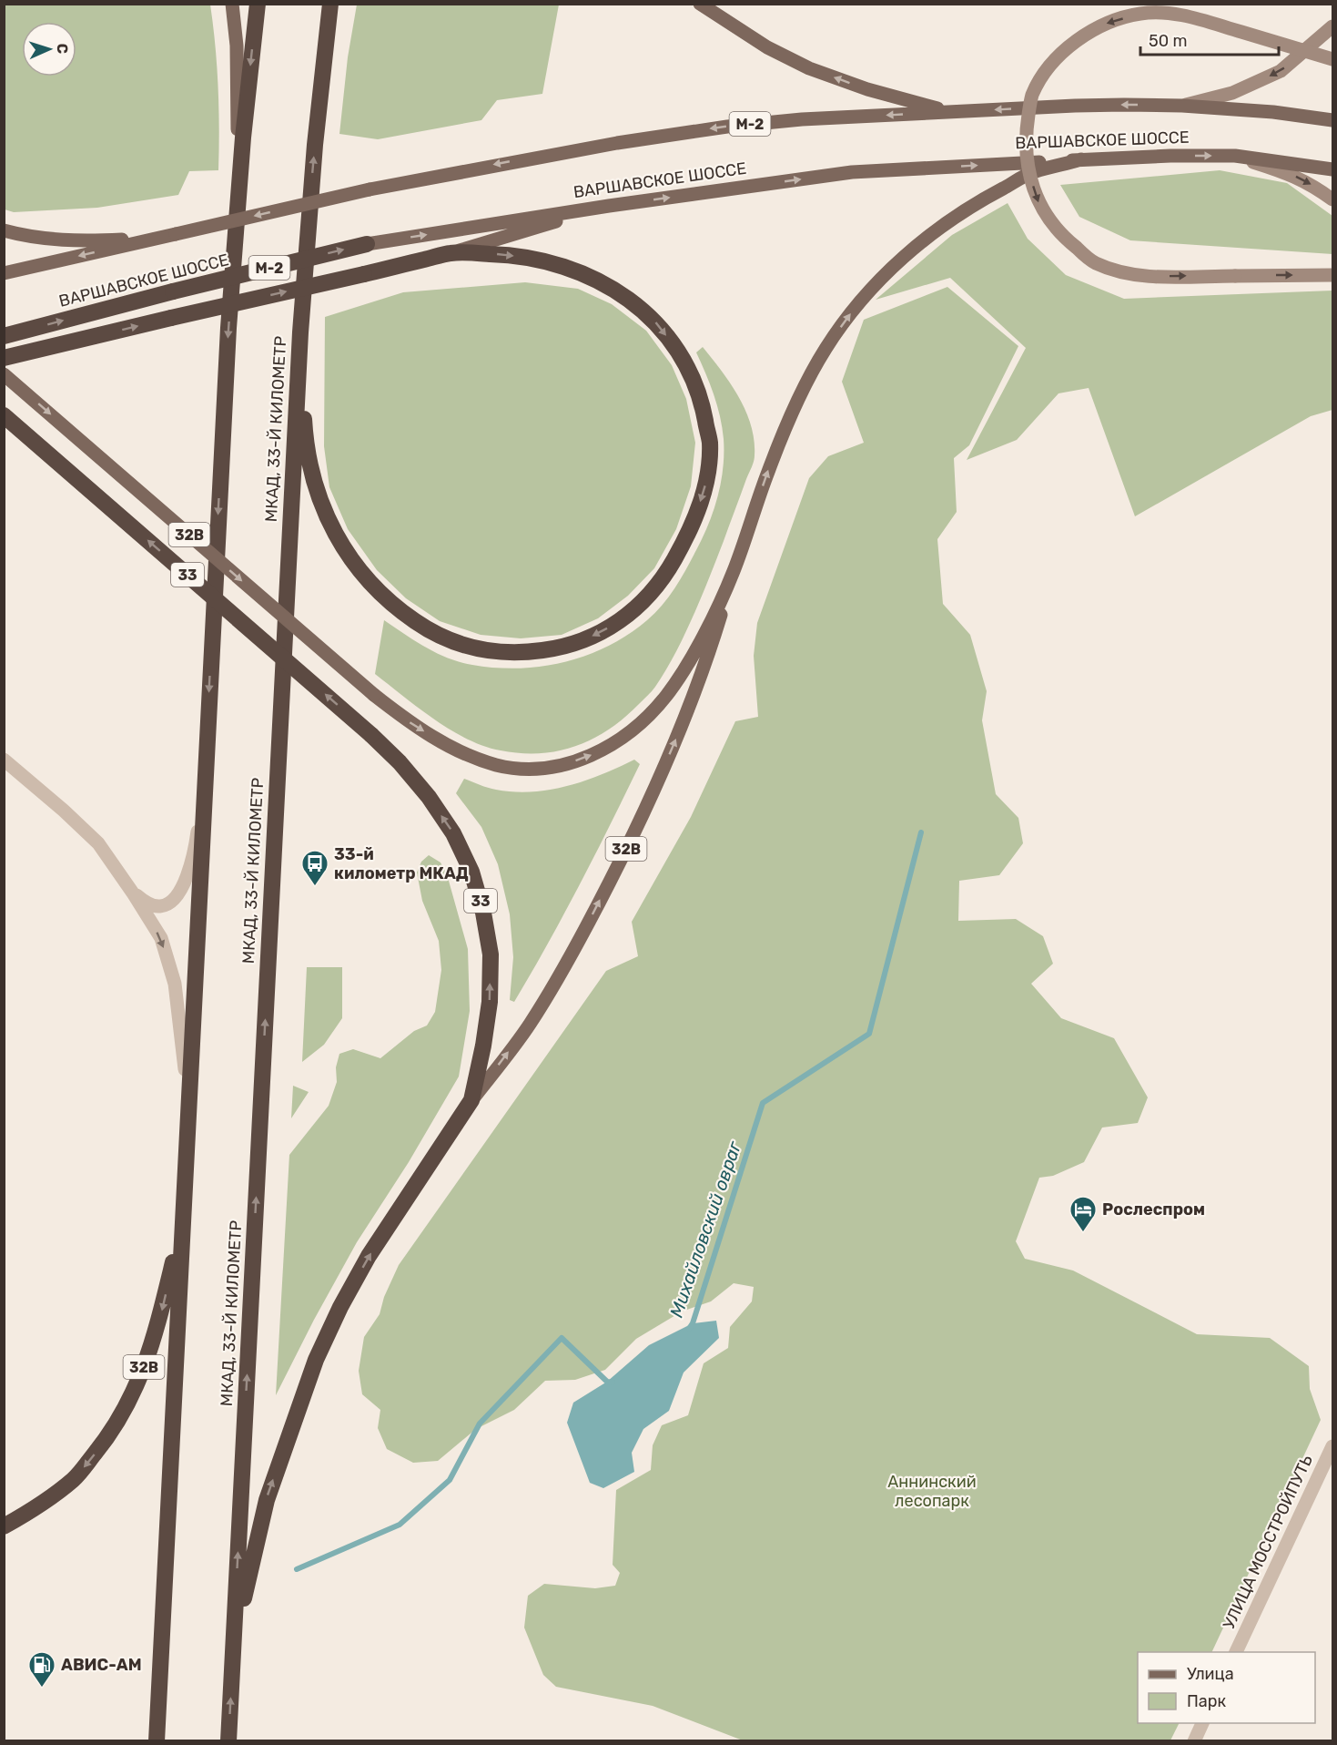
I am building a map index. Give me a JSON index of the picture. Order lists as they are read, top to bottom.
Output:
{
  "streets": {
    "highway": [
      "М-2",
      "ВАРШАВСКОЕ ШОССЕ",
      "МКАД, 33-Й КИЛОМЕТР",
      "32B",
      "33"
    ],
    "street": ["УЛИЦА МОССТРОЙПУТЬ"]
  },
  "crossings": [
    ["МКАД, 33-Й КИЛОМЕТР", "32B"],
    ["32B", "33"]
  ],
  "water": ["Михайловский овраг"],
  "parks": ["Аннинский лесопарк"],
  "places": {
    "bus stop": ["33-й километр МКАД"],
    "hotel": ["Рослеспром"],
    "fuel station": ["АВИС-АМ"]
  },
  "legend": ["Улица", "Парк"],
  "scale_bar": "50 m",
  "north": "right"
}
